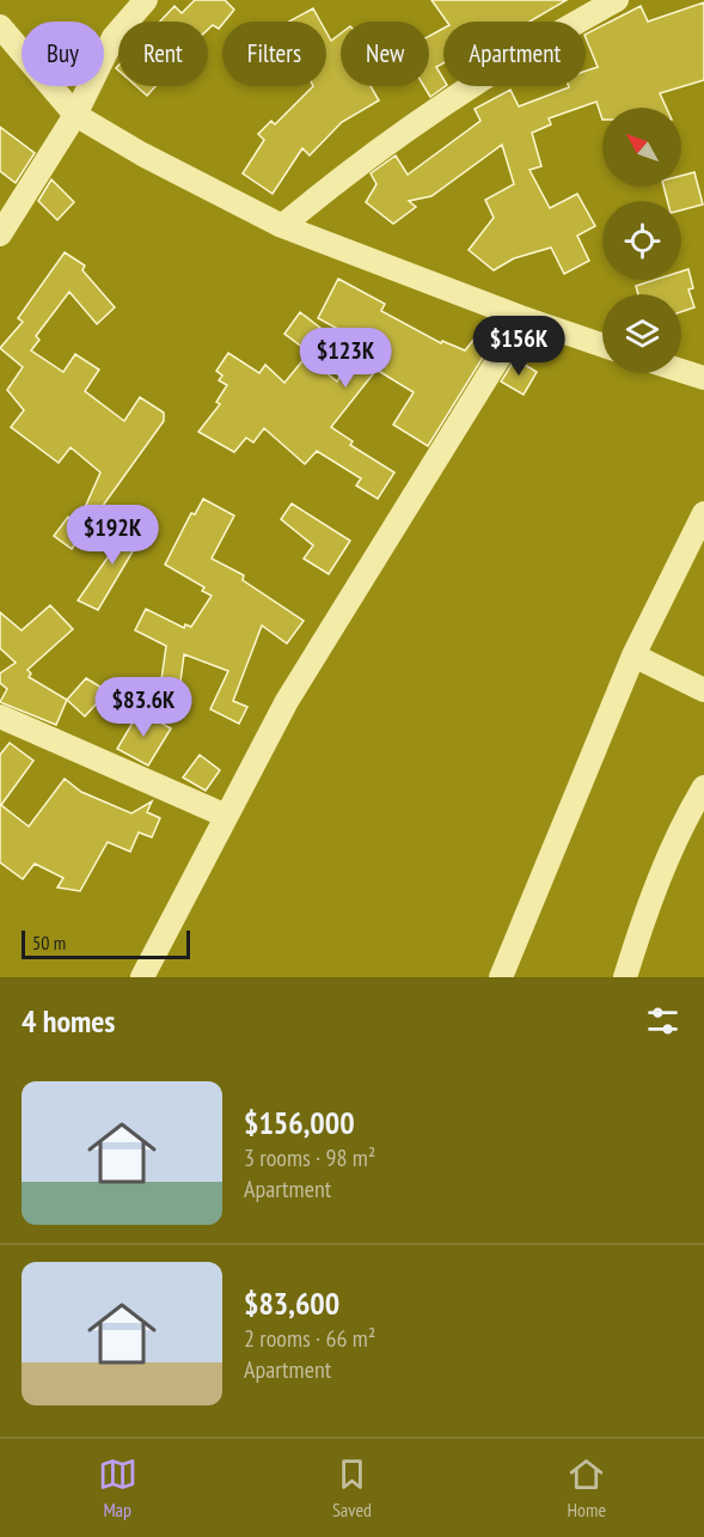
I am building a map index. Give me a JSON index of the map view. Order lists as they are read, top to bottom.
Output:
{
  "scale_bar": "50 m",
  "north": "top left",
  "page": {
    "chip": [
      "Buy",
      "Rent",
      "Filters",
      "New",
      "Apartment"
    ],
    "price": [
      "$156K",
      "$123K",
      "$192K",
      "$83.6K"
    ],
    "scale": "50 m",
    "heading": "4 homes",
    "list": [
      {
        "name": "$156,000",
        "note": "3 rooms · 98 m² · Apartment"
      },
      {
        "name": "$83,600",
        "note": "2 rooms · 66 m² · Apartment"
      }
    ],
    "tabs": ["Map", "Saved", "Home"]
  }
}
